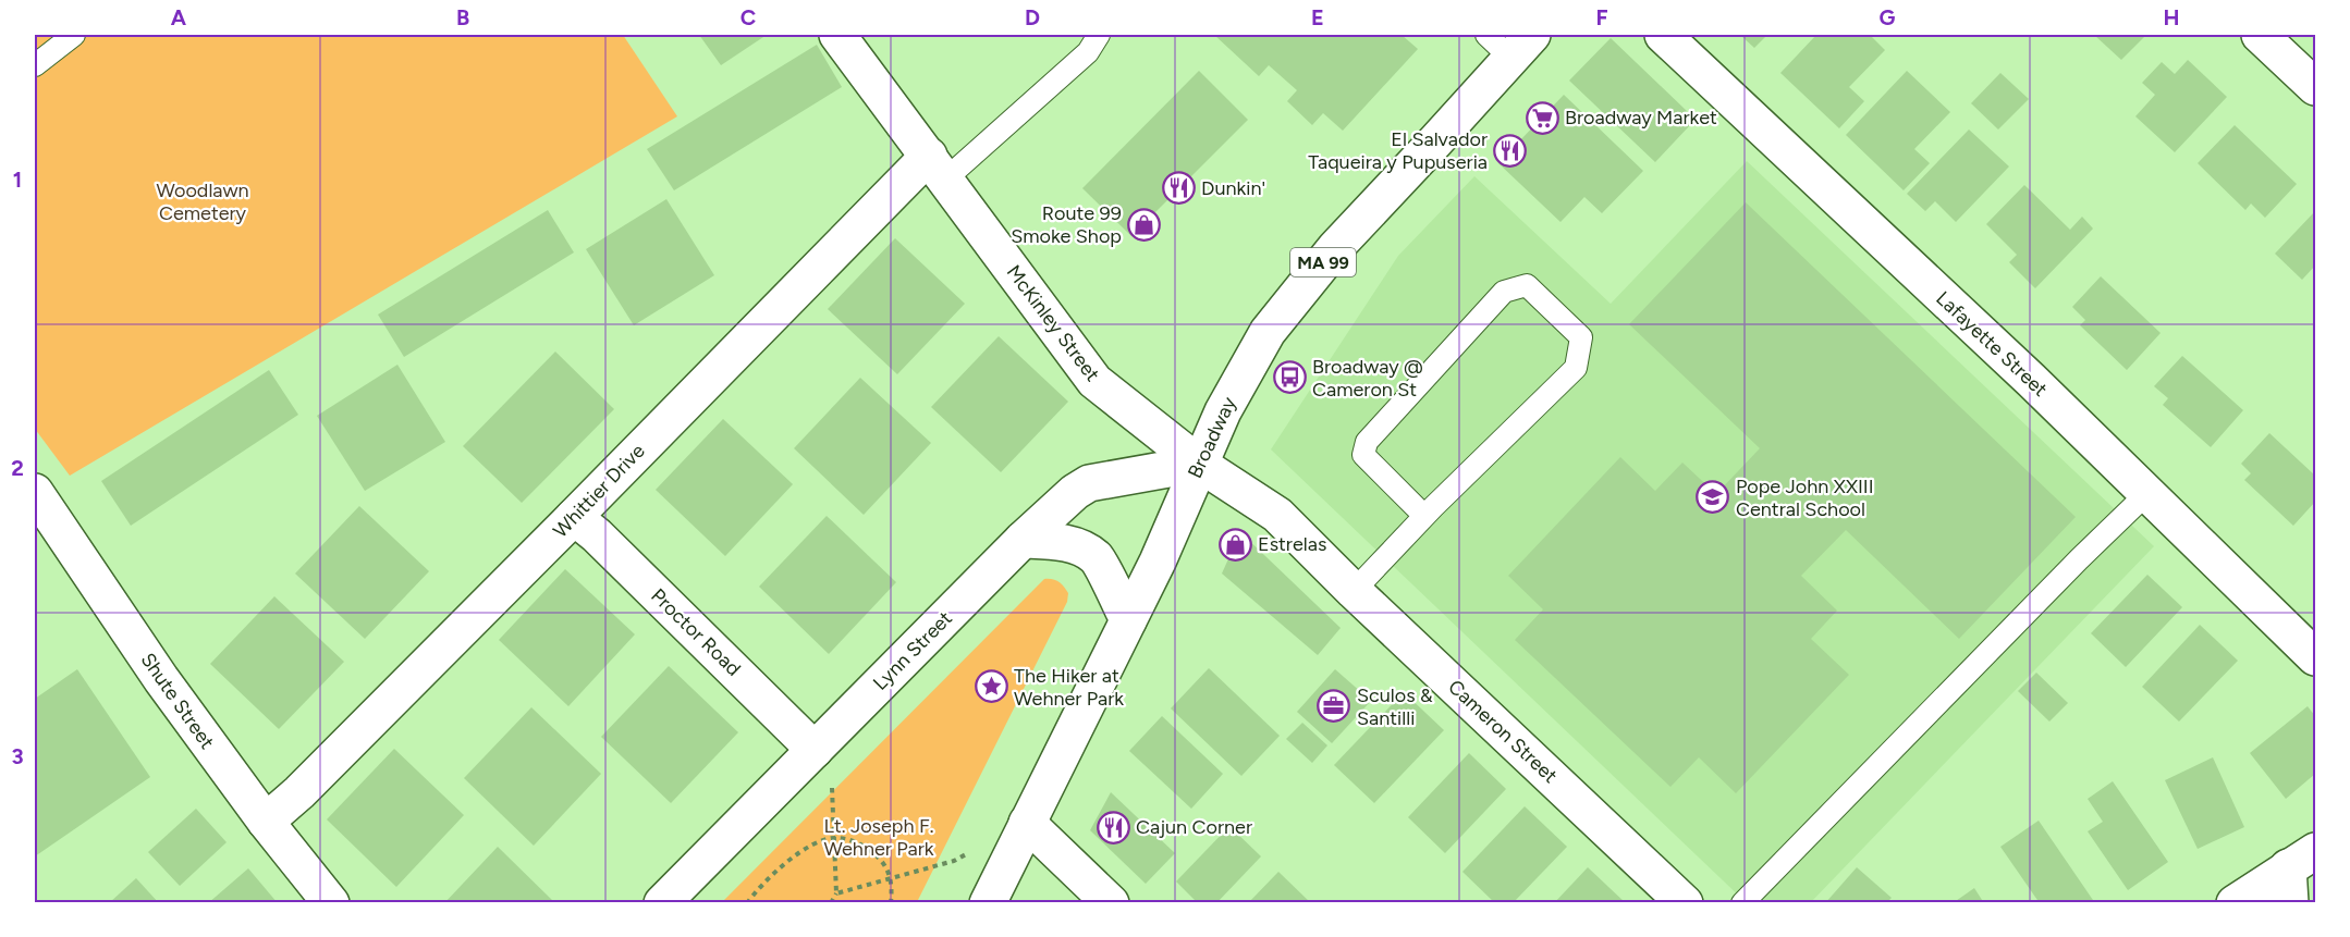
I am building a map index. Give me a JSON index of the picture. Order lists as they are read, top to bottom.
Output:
{
  "streets": {
    "street": [
      "MA 99",
      "McKinley Street",
      "Lafayette Street",
      "Broadway",
      "Whittier Drive",
      "Proctor Road",
      "Lynn Street",
      "Shute Street",
      "Cameron Street"
    ]
  },
  "crossings": [
    ["McKinley Street", "Broadway"],
    ["McKinley Street", "Whittier Drive"],
    ["McKinley Street", "Lynn Street"],
    ["McKinley Street", "Cameron Street"],
    ["Broadway", "Lynn Street"],
    ["Broadway", "Cameron Street"],
    ["Whittier Drive", "Proctor Road"],
    ["Whittier Drive", "Shute Street"],
    ["Proctor Road", "Lynn Street"],
    ["Lynn Street", "Cameron Street"]
  ],
  "parks": ["Woodlawn Cemetery", "Lt. Joseph F. Wehner Park"],
  "places": {
    "supermarket": ["Broadway Market"],
    "restaurant": ["El Salvador Taqueira y Pupuseria", "Dunkin'", "Cajun Corner"],
    "shop": ["Route 99 Smoke Shop", "Estrelas"],
    "bus stop": ["Broadway @ Cameron St"],
    "school or university": ["Pope John XXIII Central School"],
    "place": ["The Hiker at Wehner Park"],
    "office": ["Sculos & Santilli"]
  },
  "grid": {
    "columns": [
      "A",
      "B",
      "C",
      "D",
      "E",
      "F",
      "G",
      "H"
    ],
    "rows": ["1", "2", "3"]
  }
}
